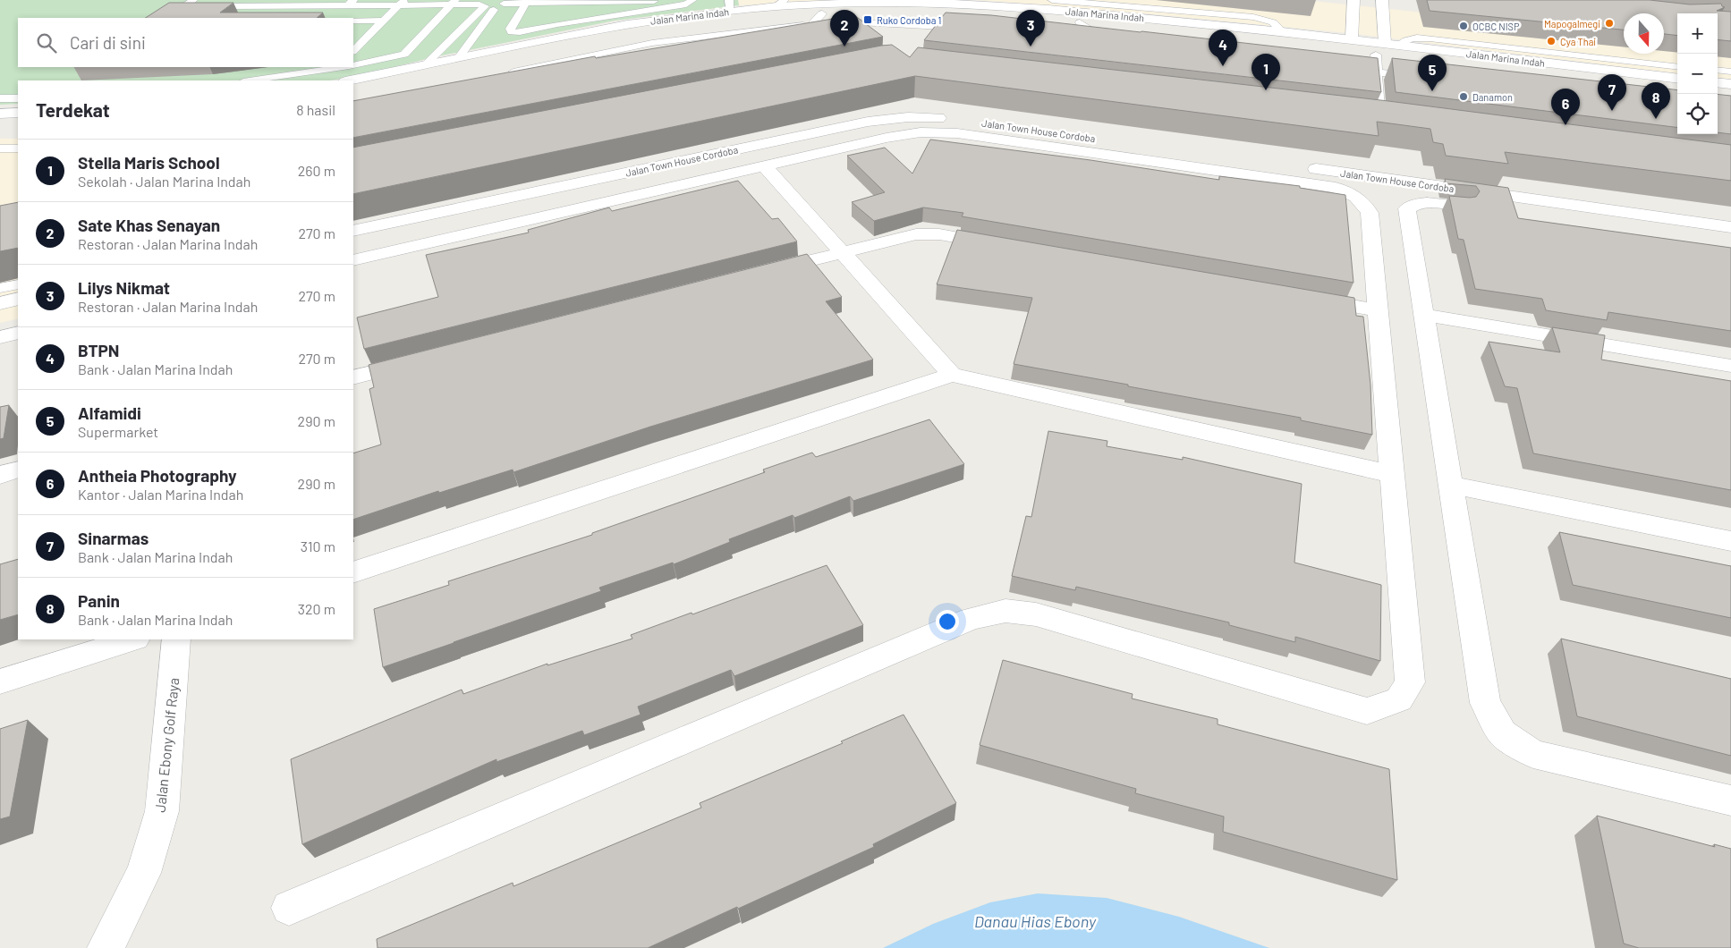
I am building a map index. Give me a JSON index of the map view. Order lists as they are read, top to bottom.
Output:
{
  "streets": {
    "street": ["Jalan Marina Indah", "Jalan Town House Cordoba", "Jalan Ebony Golf Raya"]
  },
  "water": ["Danau Hias Ebony"],
  "places": {
    "transit": ["Ruko Cordoba 1"],
    "other": [
      "Mapogalmegi",
      "OCBC NISP",
      "Cya Thai",
      "Danamon"
    ]
  },
  "north": "bottom",
  "page": {
    "pins": [
      "2",
      "3",
      "4",
      "1",
      "5",
      "7",
      "8",
      "6"
    ],
    "map_buttons": ["+", "−"],
    "search": "Cari di sini",
    "heading": ["Terdekat", "8 hasil"],
    "list": [
      {
        "mark": "1",
        "name": "Stella Maris School",
        "note": "Sekolah · Jalan Marina Indah",
        "value": "260 m"
      },
      {
        "mark": "2",
        "name": "Sate Khas Senayan",
        "note": "Restoran · Jalan Marina Indah",
        "value": "270 m"
      },
      {
        "mark": "3",
        "name": "Lilys Nikmat",
        "note": "Restoran · Jalan Marina Indah",
        "value": "270 m"
      },
      {
        "mark": "4",
        "name": "BTPN",
        "note": "Bank · Jalan Marina Indah",
        "value": "270 m"
      },
      {
        "mark": "5",
        "name": "Alfamidi",
        "note": "Supermarket",
        "value": "290 m"
      },
      {
        "mark": "6",
        "name": "Antheia Photography",
        "note": "Kantor · Jalan Marina Indah",
        "value": "290 m"
      },
      {
        "mark": "7",
        "name": "Sinarmas",
        "note": "Bank · Jalan Marina Indah",
        "value": "310 m"
      },
      {
        "mark": "8",
        "name": "Panin",
        "note": "Bank · Jalan Marina Indah",
        "value": "320 m"
      }
    ]
  }
}
